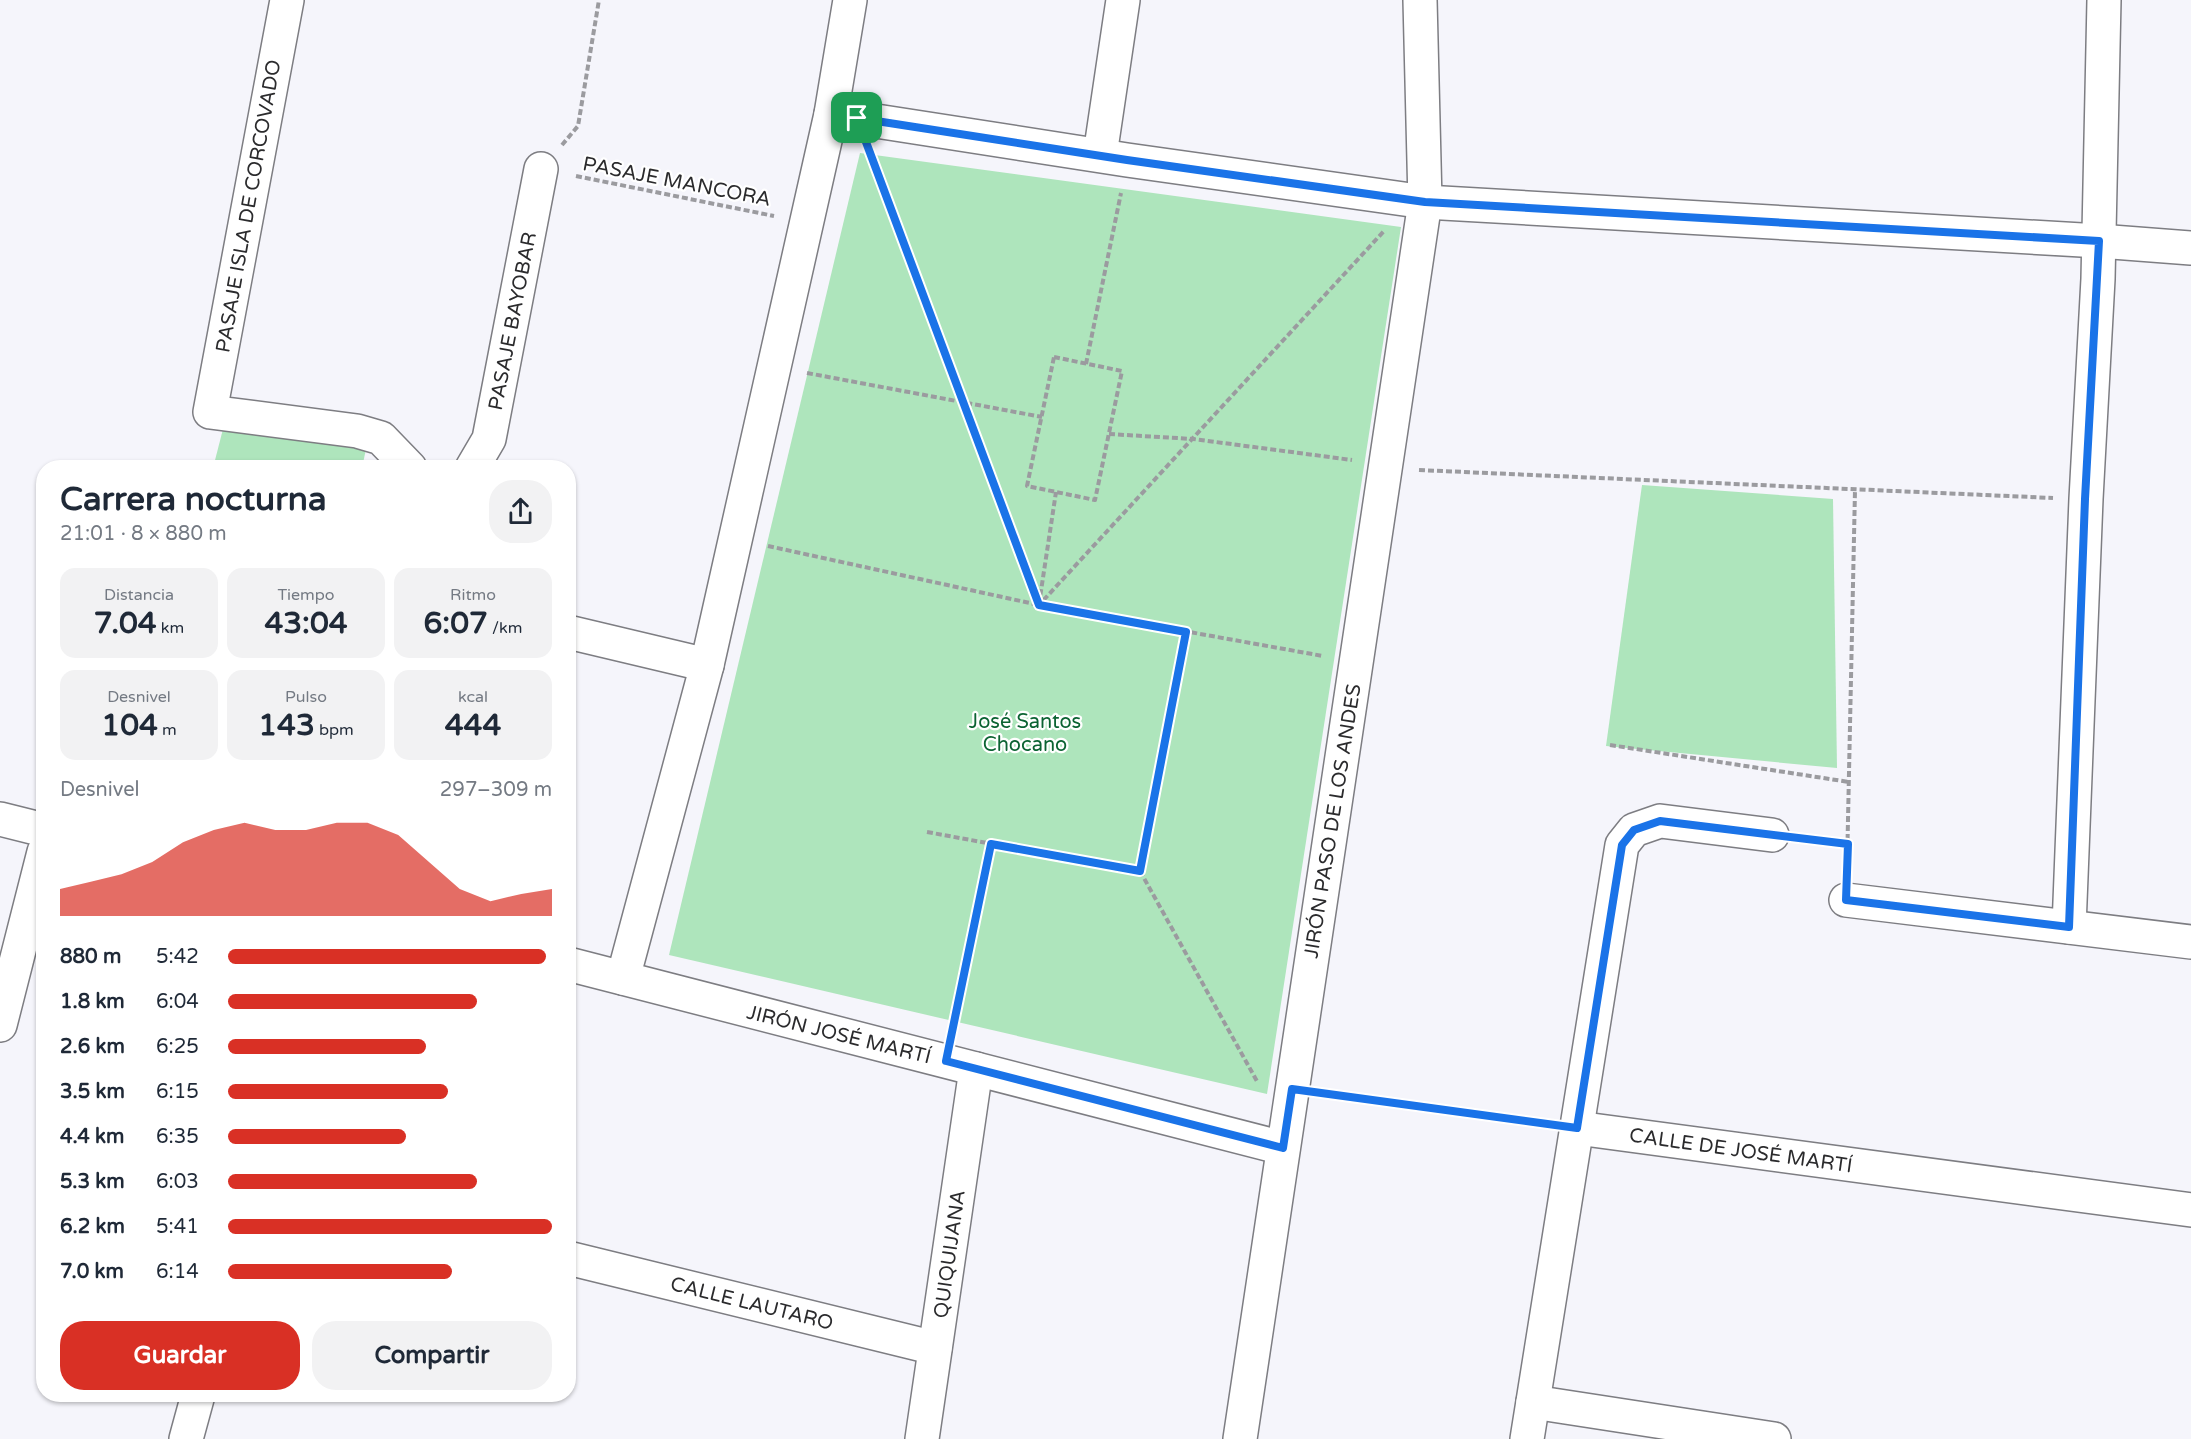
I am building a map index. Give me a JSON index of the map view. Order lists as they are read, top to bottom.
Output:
{
  "streets": {
    "street": [
      "PASAJE ISLA DE CORCOVADO",
      "PASAJE BAYOBAR",
      "JIRÓN PASO DE LOS ANDES",
      "JIRÓN JOSÉ MARTÍ",
      "CALLE DE JOSÉ MARTÍ",
      "QUIQUIJANA",
      "CALLE LAUTARO"
    ],
    "path": ["PASAJE MANCORA"]
  },
  "crossings": [
    ["PASAJE MANCORA", "PASAJE BAYOBAR"],
    ["JIRÓN PASO DE LOS ANDES", "JIRÓN JOSÉ MARTÍ"],
    ["JIRÓN JOSÉ MARTÍ", "QUIQUIJANA"],
    ["QUIQUIJANA", "CALLE LAUTARO"]
  ],
  "parks": ["José Santos Chocano"],
  "page": {
    "heading": ["Carrera nocturna", "21:01 · 8 × 880 m"],
    "stats": [
      ["Distancia", "7.04 km"],
      ["Tiempo", "43:04"],
      ["Ritmo", "6:07 /km"],
      ["Desnivel", "104 m"],
      ["Pulso", "143 bpm"],
      ["kcal", "444"]
    ],
    "chart": ["Desnivel", "297–309 m"],
    "list": [
      {
        "name": "880 m",
        "note": "5:42"
      },
      {
        "name": "1.8 km",
        "note": "6:04"
      },
      {
        "name": "2.6 km",
        "note": "6:25"
      },
      {
        "name": "3.5 km",
        "note": "6:15"
      },
      {
        "name": "4.4 km",
        "note": "6:35"
      },
      {
        "name": "5.3 km",
        "note": "6:03"
      },
      {
        "name": "6.2 km",
        "note": "5:41"
      },
      {
        "name": "7.0 km",
        "note": "6:14"
      }
    ],
    "buttons": ["Guardar", "Compartir"]
  }
}
